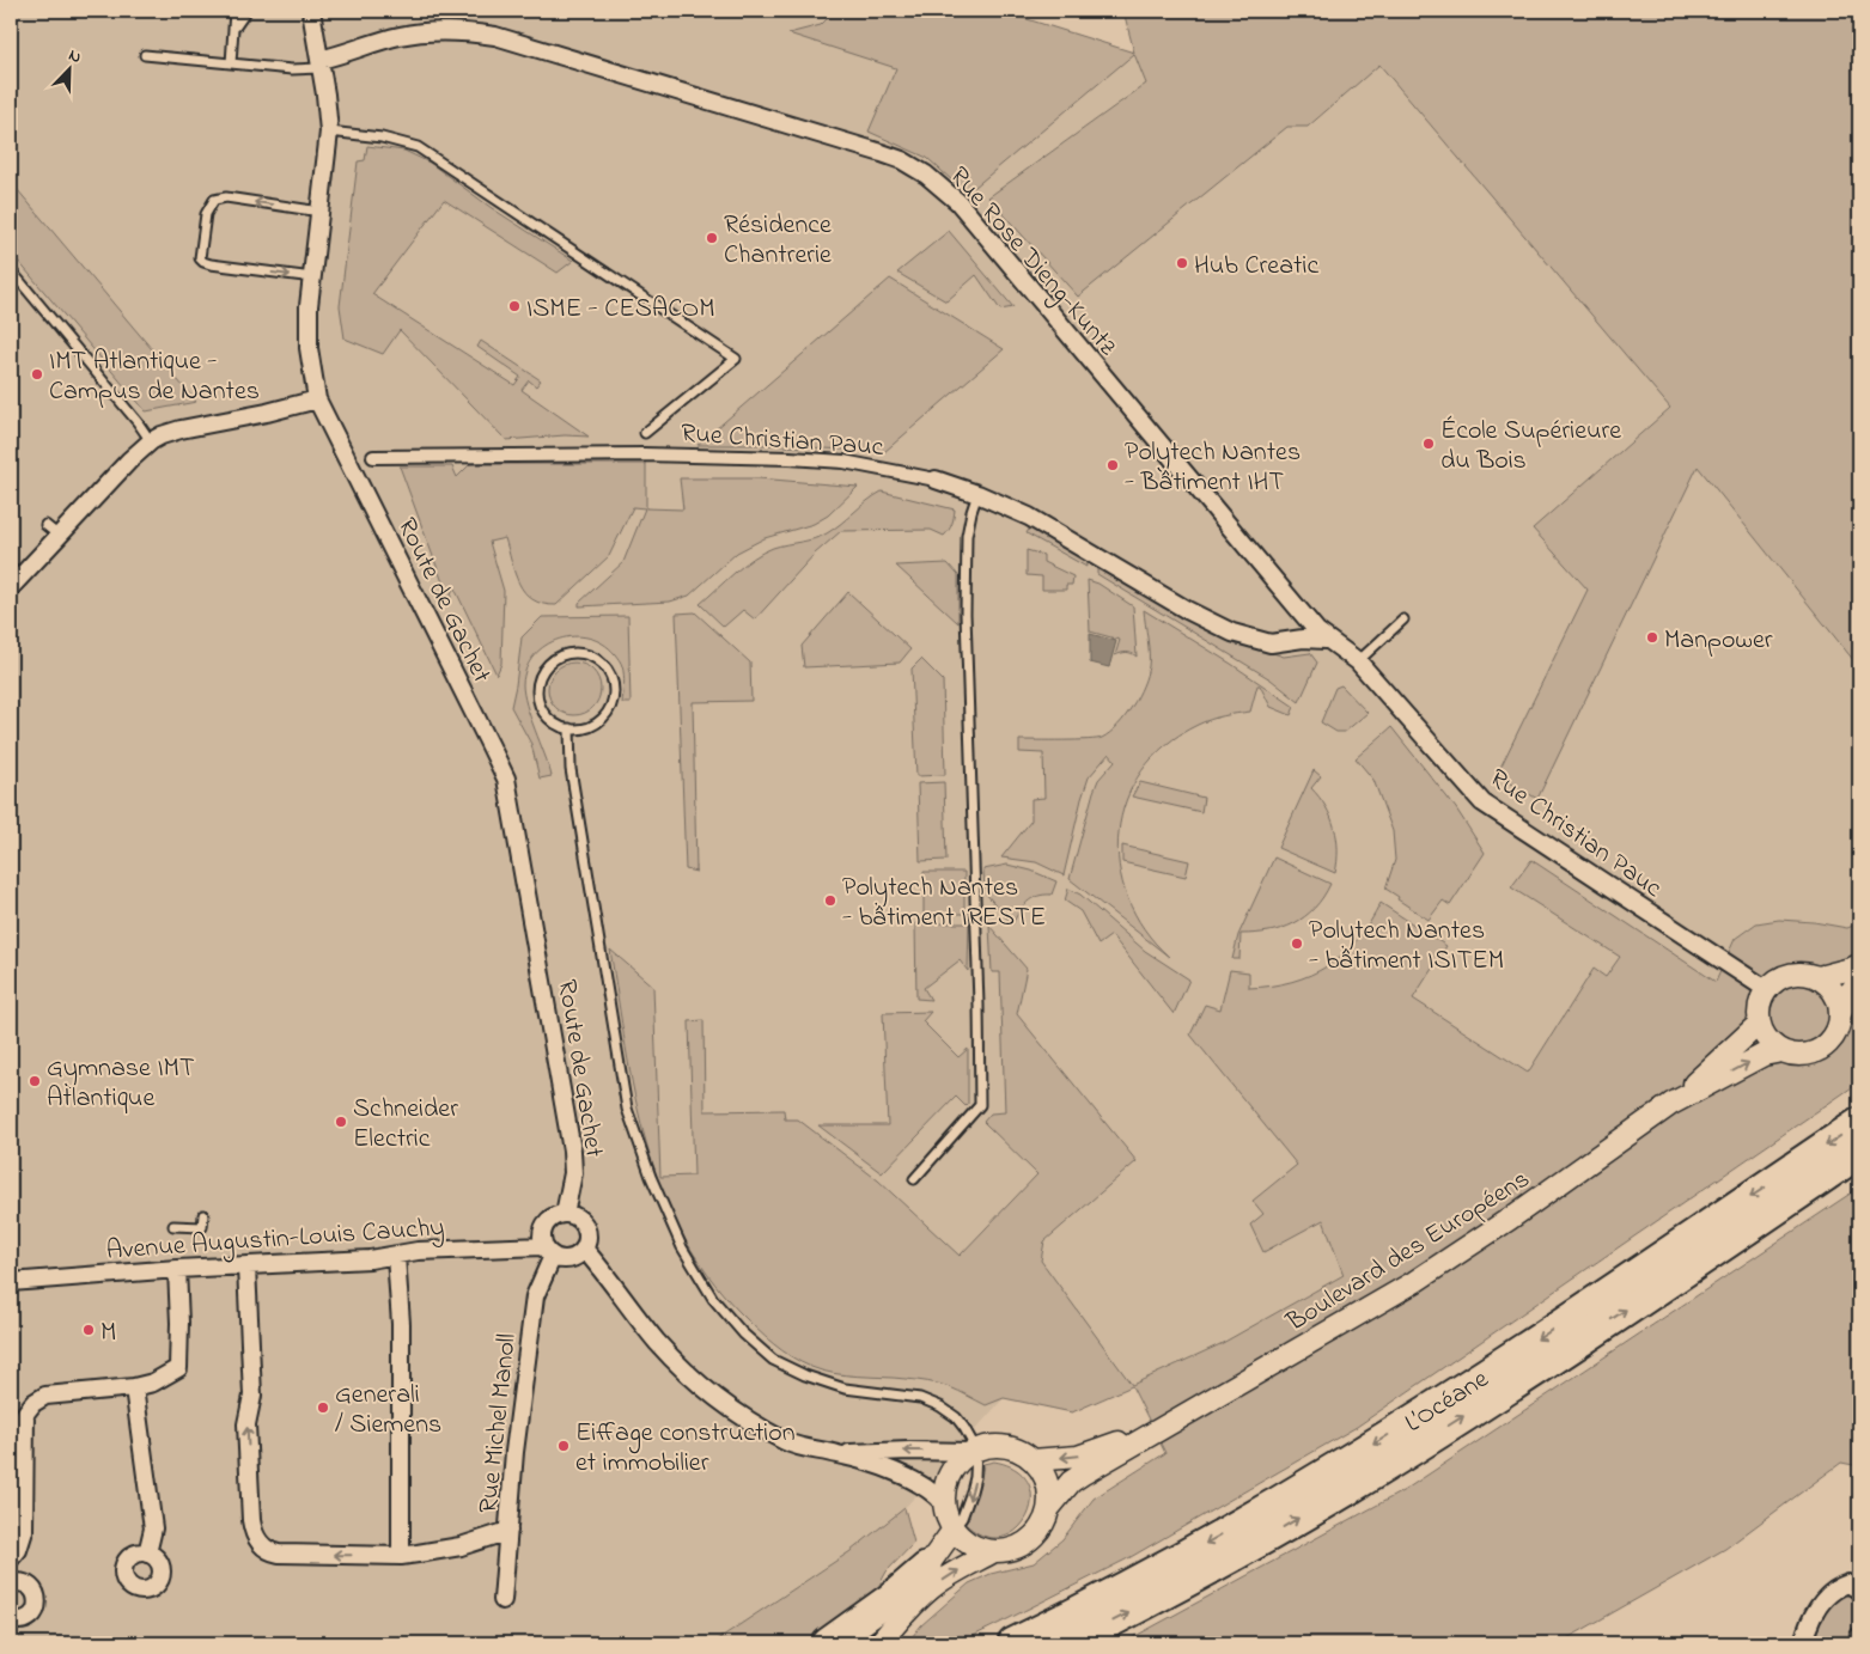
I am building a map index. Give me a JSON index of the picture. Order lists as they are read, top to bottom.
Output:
{
  "streets": {
    "highway": ["L’Océane"],
    "street": [
      "Rue Rose Dieng-Kuntz",
      "Rue Christian Pauc",
      "Route de Gachet",
      "Avenue Augustin-Louis Cauchy",
      "Boulevard des Européens",
      "Rue Michel Manoll"
    ]
  },
  "crossings": [
    ["Rue Rose Dieng-Kuntz", "Rue Christian Pauc"],
    ["Rue Rose Dieng-Kuntz", "Route de Gachet"],
    ["Rue Christian Pauc", "Boulevard des Européens"],
    ["Route de Gachet", "Avenue Augustin-Louis Cauchy"],
    ["Route de Gachet", "Rue Michel Manoll"],
    ["Avenue Augustin-Louis Cauchy", "Rue Michel Manoll"]
  ],
  "places": [
    "Résidence Chantrerie",
    "Hub Creatic",
    "ISME - CESACOM",
    "IMT Atlantique - Campus de Nantes",
    "École Supérieure du Bois",
    "Polytech Nantes - Bâtiment IHT",
    "Manpower",
    "Polytech Nantes - bâtiment IRESTE",
    "Polytech Nantes - bâtiment ISITEM",
    "Gymnase IMT Atlantique",
    "Schneider Electric",
    "M",
    "Generali / Siemens",
    "Eiffage construction et immobilier"
  ],
  "north": "top right"
}
